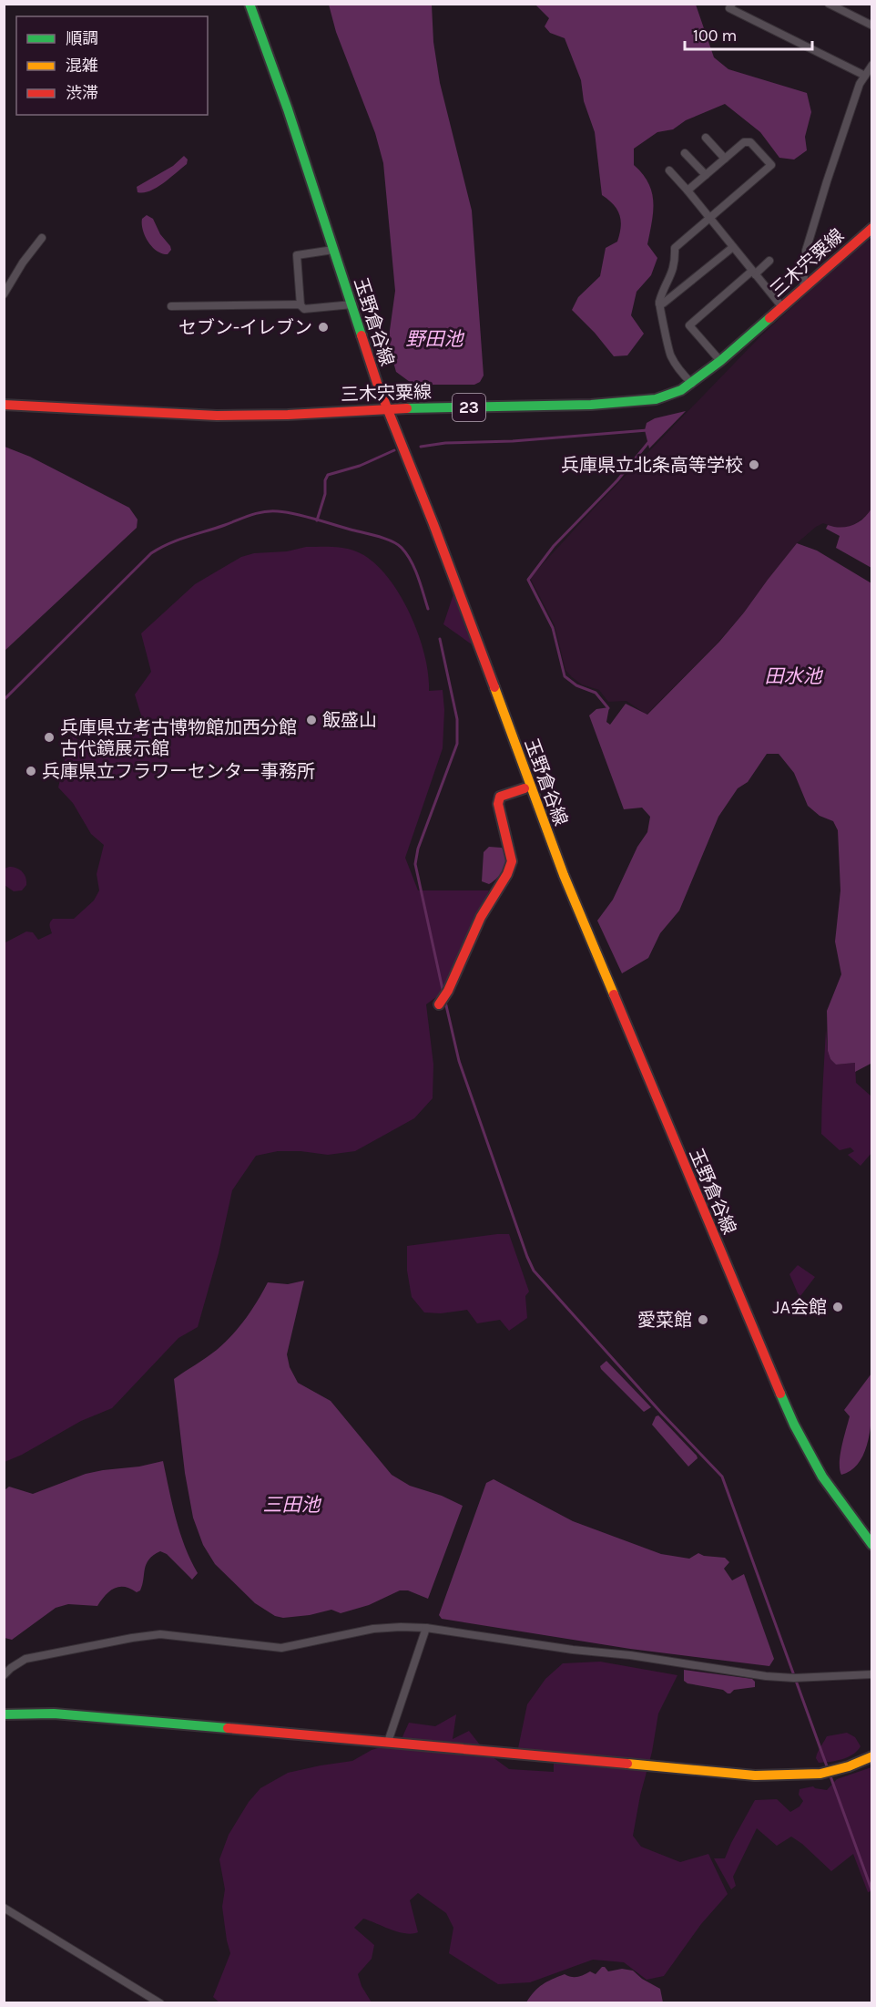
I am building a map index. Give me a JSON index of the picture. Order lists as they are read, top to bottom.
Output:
{
  "streets": {
    "main road": ["三木宍粟線", "玉野倉谷線", "23"]
  },
  "crossings": [
    ["三木宍粟線", "玉野倉谷線"]
  ],
  "water": ["野田池", "田水池", "三田池"],
  "places": [
    "セブン-イレブン",
    "兵庫県立北条高等学校",
    "飯盛山",
    "兵庫県立考古博物館加西分館 古代鏡展示館",
    "兵庫県立フラワーセンター事務所",
    "JA会館",
    "愛菜館"
  ],
  "legend": ["順調", "混雑", "渋滞"],
  "scale_bar": "100 m"
}
